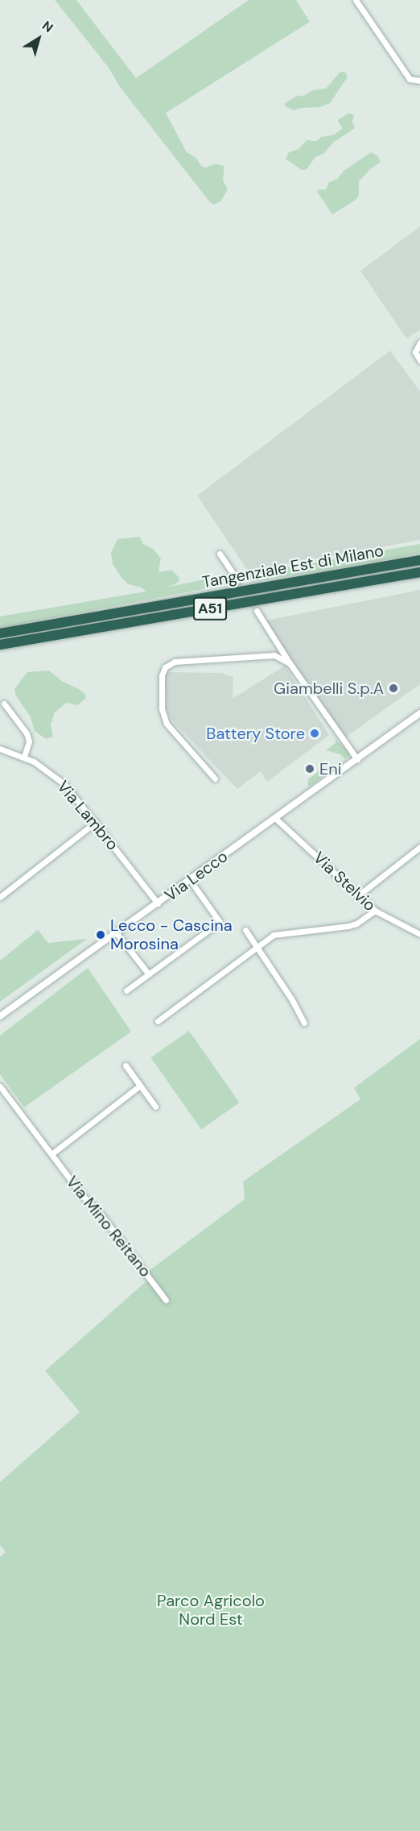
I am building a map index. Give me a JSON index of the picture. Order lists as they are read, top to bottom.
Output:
{
  "streets": {
    "highway": ["Tangenziale Est di Milano", "A51"],
    "street": [
      "Via Lambro",
      "Via Lecco",
      "Via Stelvio",
      "Via Mino Reitano"
    ]
  },
  "crossings": [
    ["Via Lambro", "Via Lecco"],
    ["Via Lecco", "Via Stelvio"]
  ],
  "parks": ["Parco Agricolo Nord Est"],
  "places": [
    "Giambelli S.p.A",
    "Battery Store",
    "Eni",
    "Lecco - Cascina Morosina"
  ],
  "north": "top right"
}
